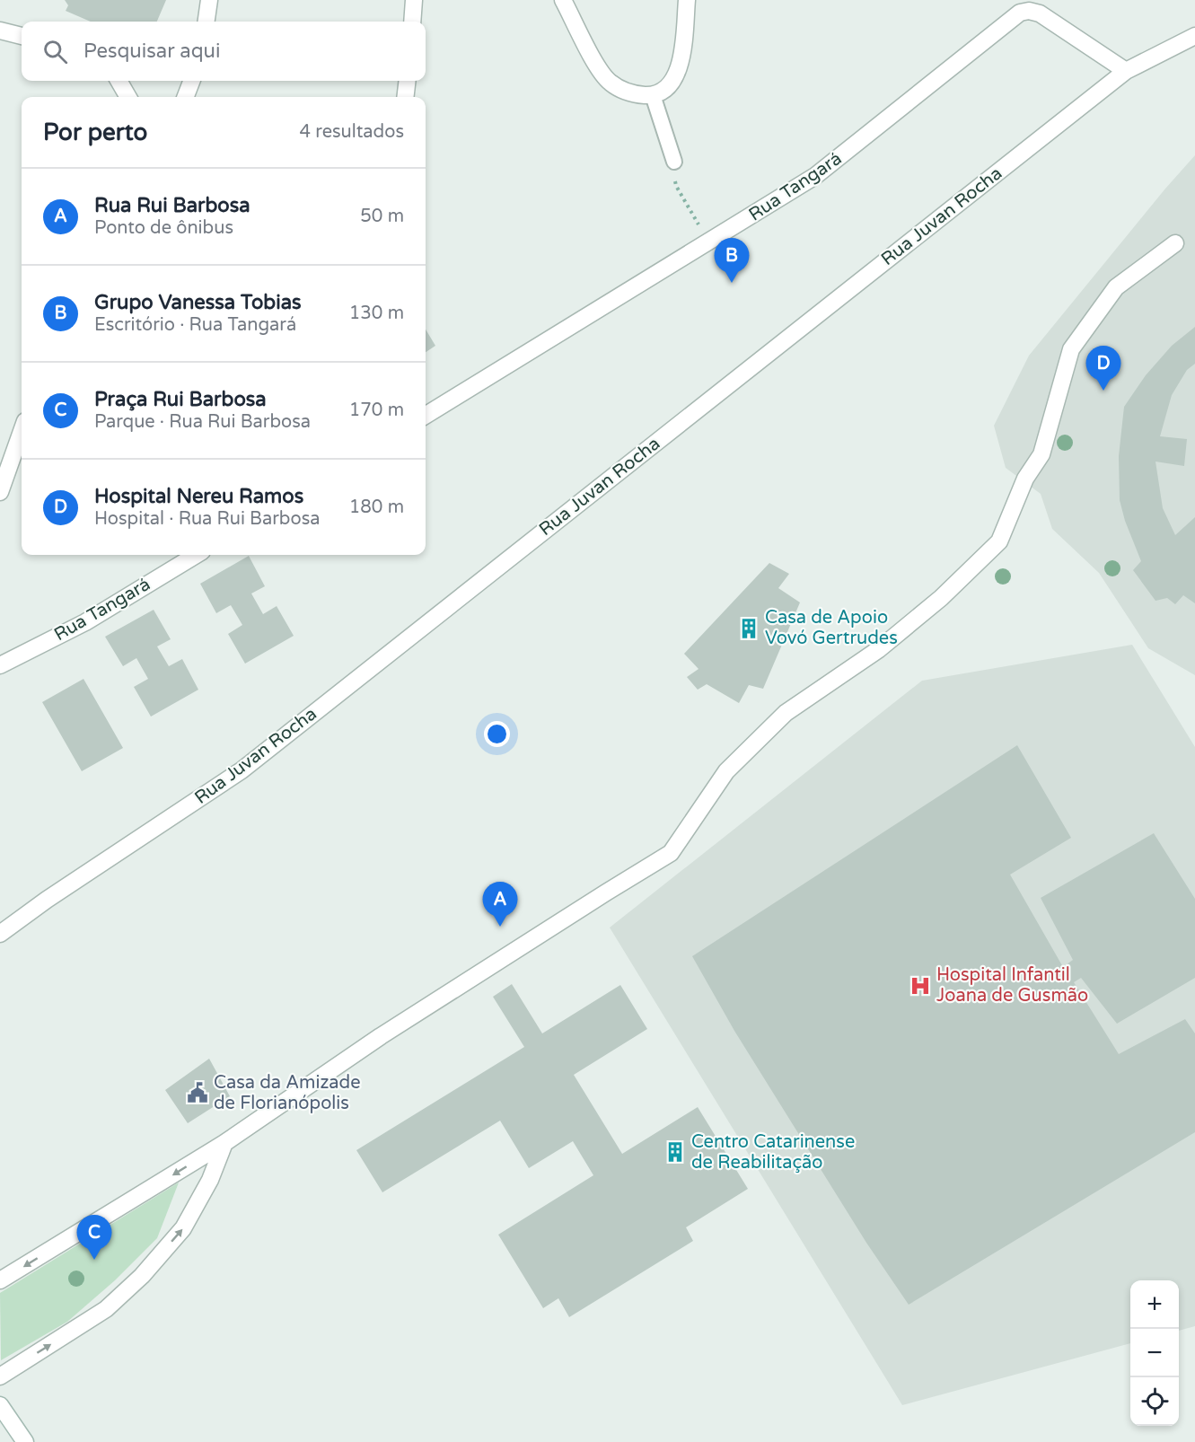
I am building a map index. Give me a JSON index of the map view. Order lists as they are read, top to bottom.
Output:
{
  "streets": {
    "street": ["Rua Tangará", "Rua Juvan Rocha"]
  },
  "crossings": [
    ["Rua Tangará", "Rua Juvan Rocha"]
  ],
  "places": {
    "building": ["Casa de Apoio Vovó Gertrudes", "Centro Catarinense de Reabilitação"],
    "hospital": ["Hospital Infantil Joana de Gusmão"],
    "public building": ["Casa da Amizade de Florianópolis"]
  },
  "page": {
    "search": "Pesquisar aqui",
    "heading": ["Por perto", "4 resultados"],
    "list": [
      {
        "mark": "A",
        "name": "Rua Rui Barbosa",
        "note": "Ponto de ônibus",
        "value": "50 m"
      },
      {
        "mark": "B",
        "name": "Grupo Vanessa Tobias",
        "note": "Escritório · Rua Tangará",
        "value": "130 m"
      },
      {
        "mark": "C",
        "name": "Praça Rui Barbosa",
        "note": "Parque · Rua Rui Barbosa",
        "value": "170 m"
      },
      {
        "mark": "D",
        "name": "Hospital Nereu Ramos",
        "note": "Hospital · Rua Rui Barbosa",
        "value": "180 m"
      }
    ],
    "pins": [
      "B",
      "D",
      "A",
      "C"
    ],
    "map_buttons": ["+", "−"]
  }
}
